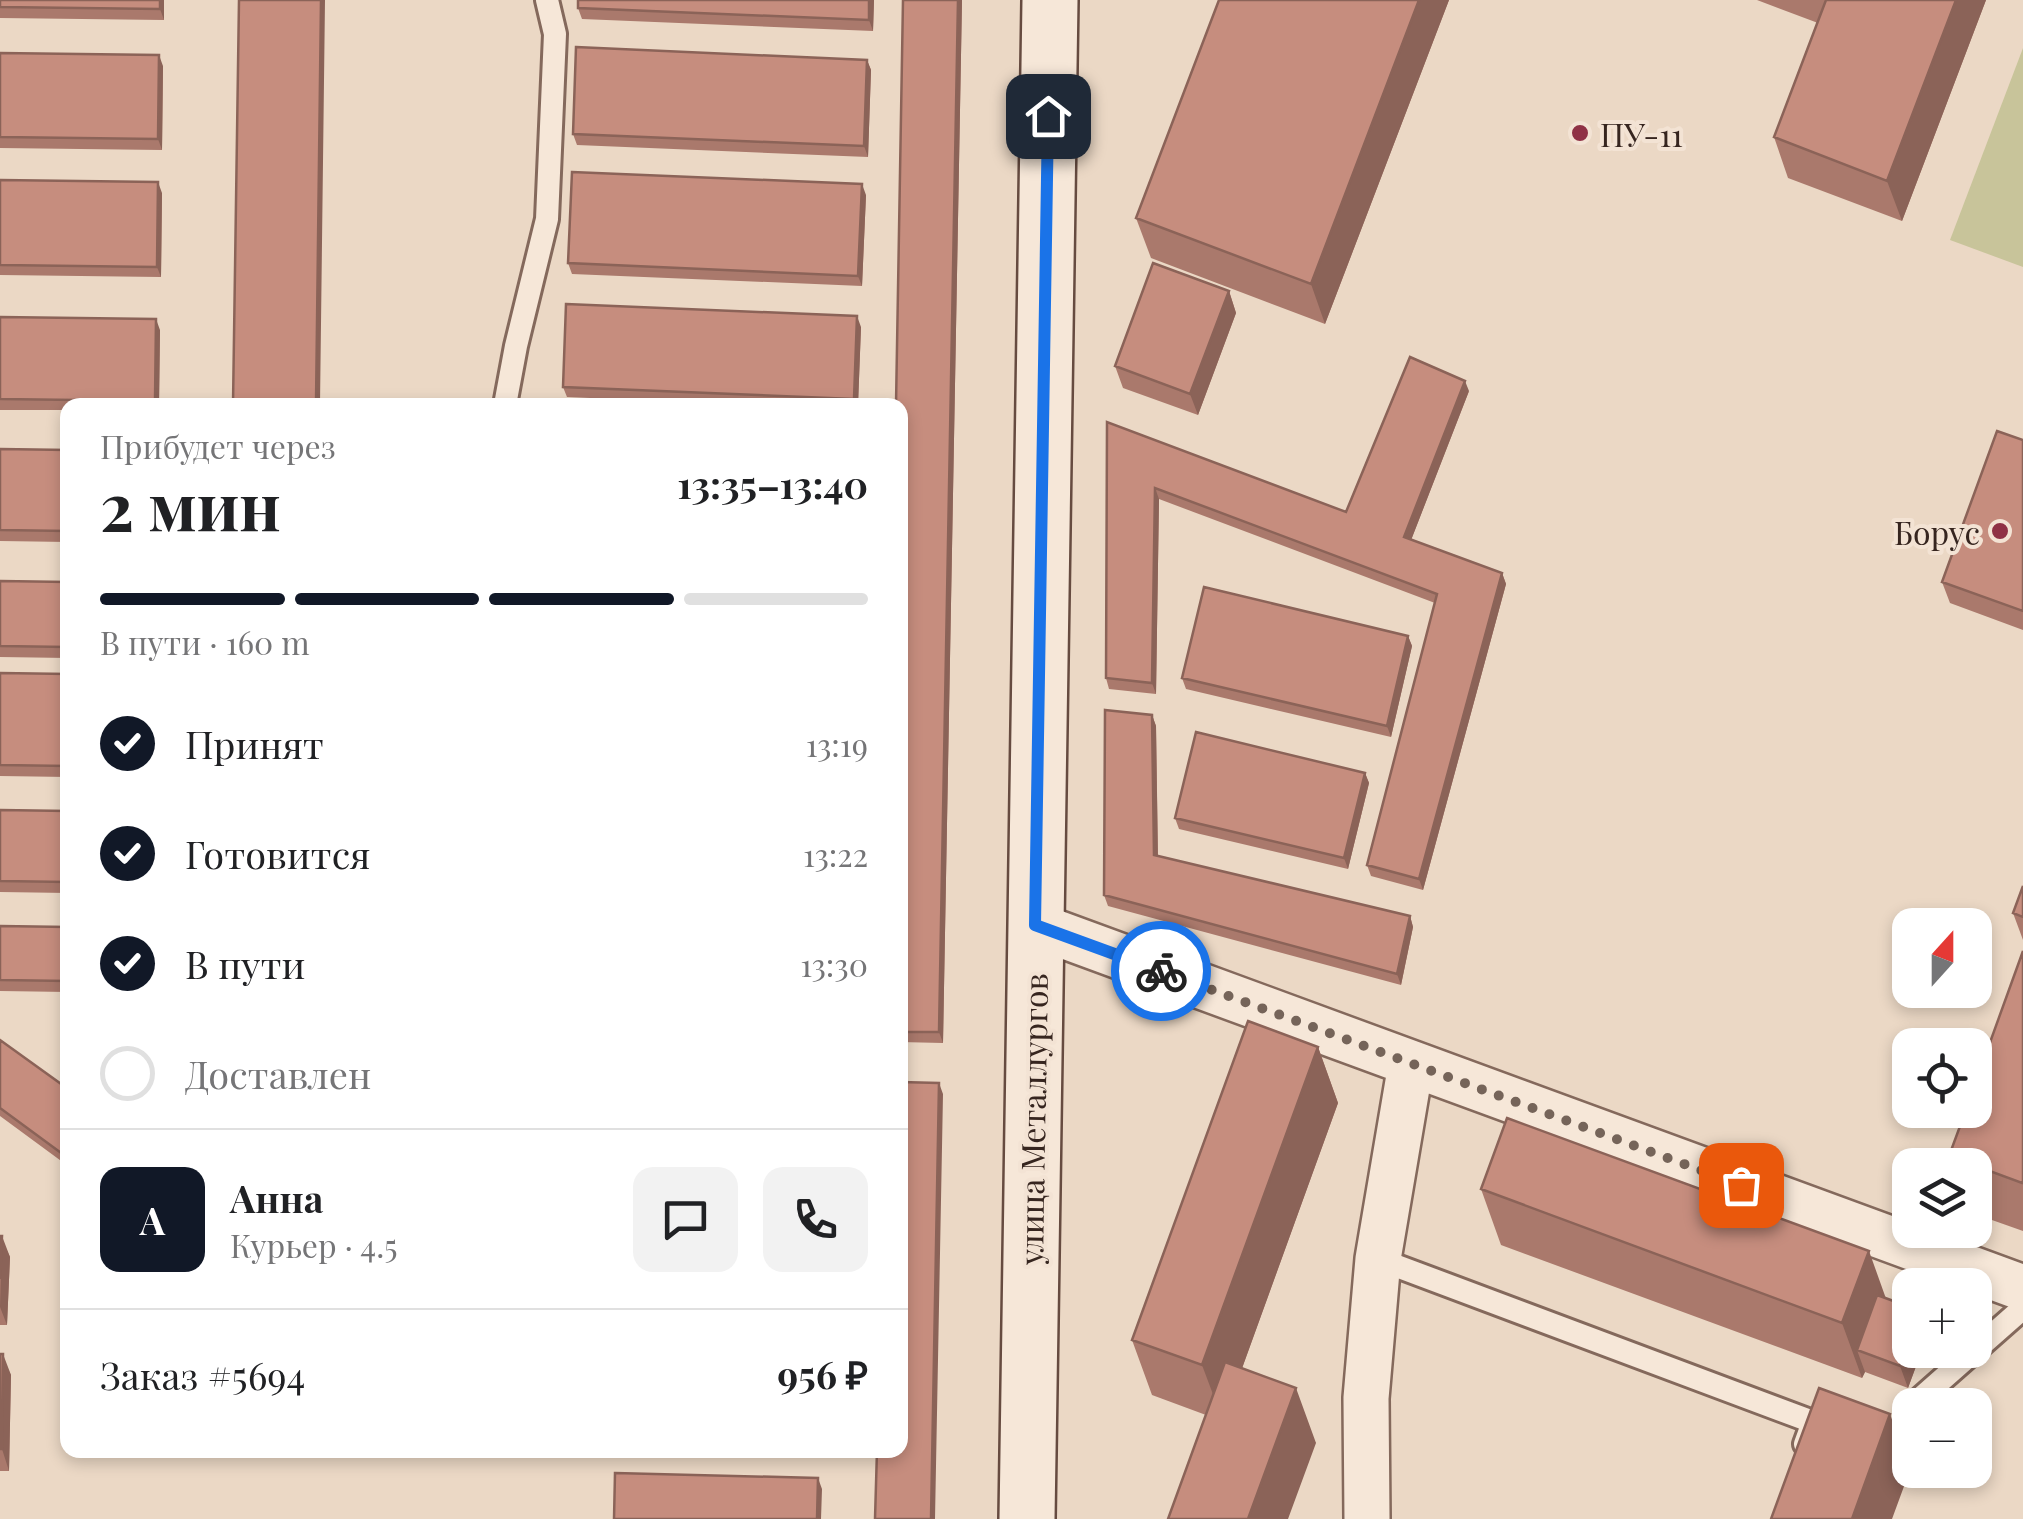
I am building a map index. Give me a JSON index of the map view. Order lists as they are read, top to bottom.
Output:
{
  "streets": {
    "street": ["улица Металлургов"]
  },
  "places": ["ПУ-11", "Борус"],
  "north": "top",
  "page": {
    "heading": ["2 мин", "Прибудет через", "13:35–13:40"],
    "panel": [
      "Анна",
      "Курьер · 4.5",
      "Заказ #5694",
      "956 ₽"
    ],
    "bar": "В пути · 160 m",
    "list": [
      ["Принят", "13:19"],
      ["Готовится", "13:22"],
      ["В пути", "13:30"],
      "Доставлен"
    ],
    "map_buttons": ["+", "−"],
    "round": "А"
  }
}
